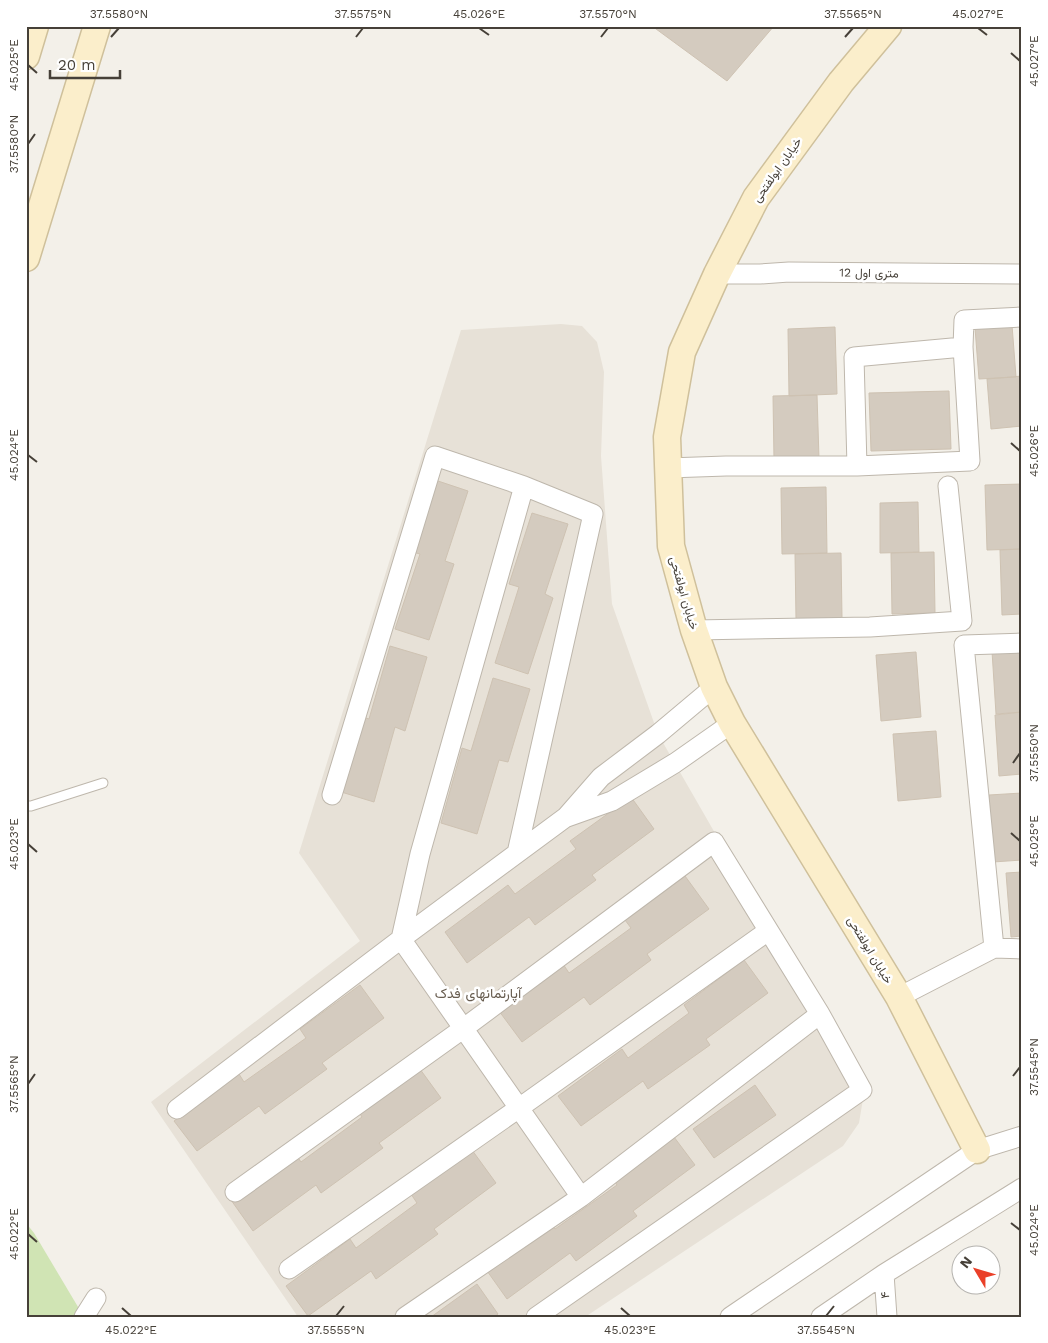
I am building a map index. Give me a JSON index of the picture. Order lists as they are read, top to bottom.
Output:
{
  "streets": {
    "street": ["خیابان ابولفتحی", "12 متری اول", "۴"]
  },
  "crossings": [
    ["خیابان ابولفتحی", "12 متری اول"]
  ],
  "districts": ["آپارتمانهای فدک"],
  "scale_bar": "20 m",
  "north": "top left",
  "coordinates": [
    "37.5580°N",
    "37.5575°N",
    "45.026°E",
    "37.5570°N",
    "37.5565°N",
    "45.027°E",
    "45.025°E",
    "45.024°E",
    "37.5550°N",
    "45.023°E",
    "37.5545°N",
    "45.022°E",
    "37.5555°N"
  ]
}
